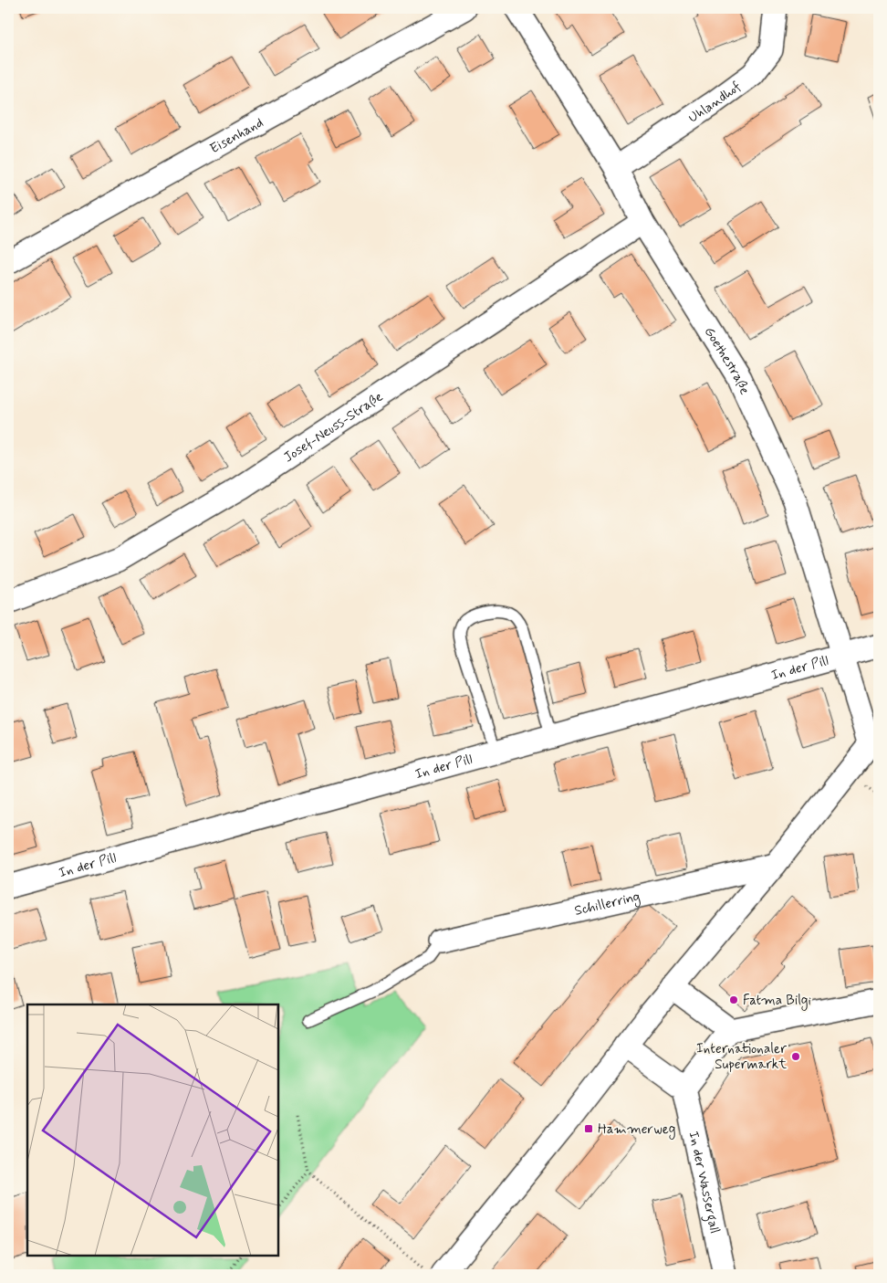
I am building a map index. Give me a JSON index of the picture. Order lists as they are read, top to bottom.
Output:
{
  "streets": {
    "street": [
      "Uhlandhof",
      "Eisenhand",
      "Goethestraße",
      "Josef-Neuss-Straße",
      "In der Pill",
      "Schillerring",
      "In der Wassergall"
    ]
  },
  "crossings": [
    ["Uhlandhof", "Goethestraße"],
    ["Goethestraße", "Josef-Neuss-Straße"],
    ["Goethestraße", "In der Pill"]
  ],
  "places": {
    "other": ["Fatma Bilgi", "Internationaler Supermarkt"],
    "transit": ["Hammerweg"]
  }
}
